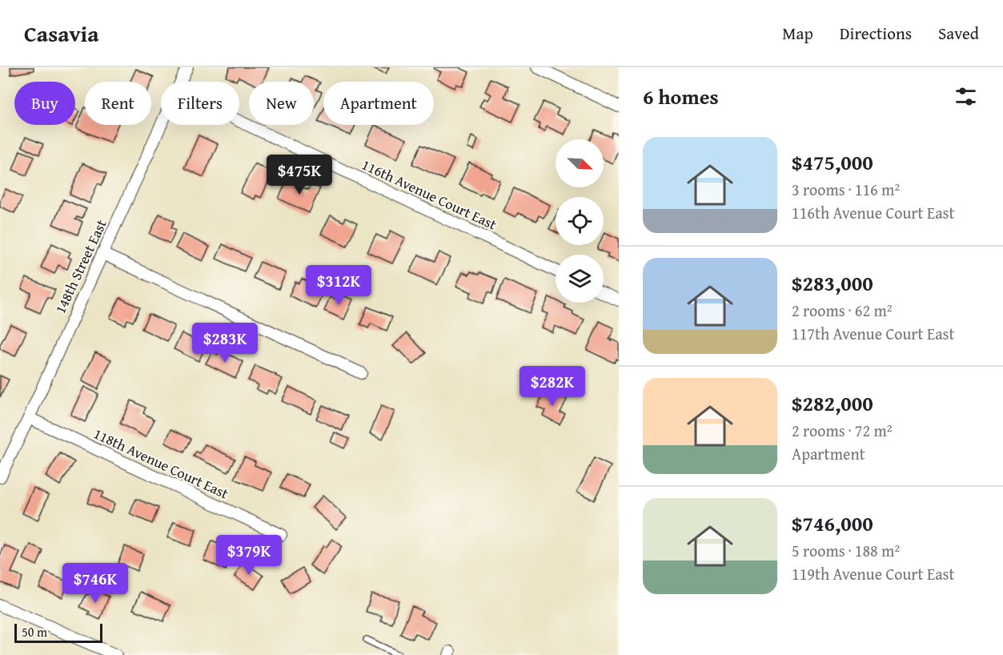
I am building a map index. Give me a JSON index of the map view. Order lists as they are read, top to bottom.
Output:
{
  "streets": {
    "street": ["116th Avenue Court East", "148th Street East", "118th Avenue Court East"]
  },
  "crossings": [
    ["148th Street East", "118th Avenue Court East"]
  ],
  "scale_bar": "50 m",
  "north": "bottom right",
  "page": {
    "header": "Casavia",
    "nav": ["Map", "Directions", "Saved"],
    "heading": "6 homes",
    "chip": [
      "Buy",
      "Rent",
      "Filters",
      "New",
      "Apartment"
    ],
    "list": [
      {
        "name": "$475,000",
        "note": "3 rooms · 116 m² · 116th Avenue Court East"
      },
      {
        "name": "$283,000",
        "note": "2 rooms · 62 m² · 117th Avenue Court East"
      },
      {
        "name": "$282,000",
        "note": "2 rooms · 72 m² · Apartment"
      },
      {
        "name": "$746,000",
        "note": "5 rooms · 188 m² · 119th Avenue Court East"
      }
    ],
    "price": [
      "$475K",
      "$312K",
      "$283K",
      "$282K",
      "$379K",
      "$746K"
    ],
    "scale": "50 m"
  }
}
